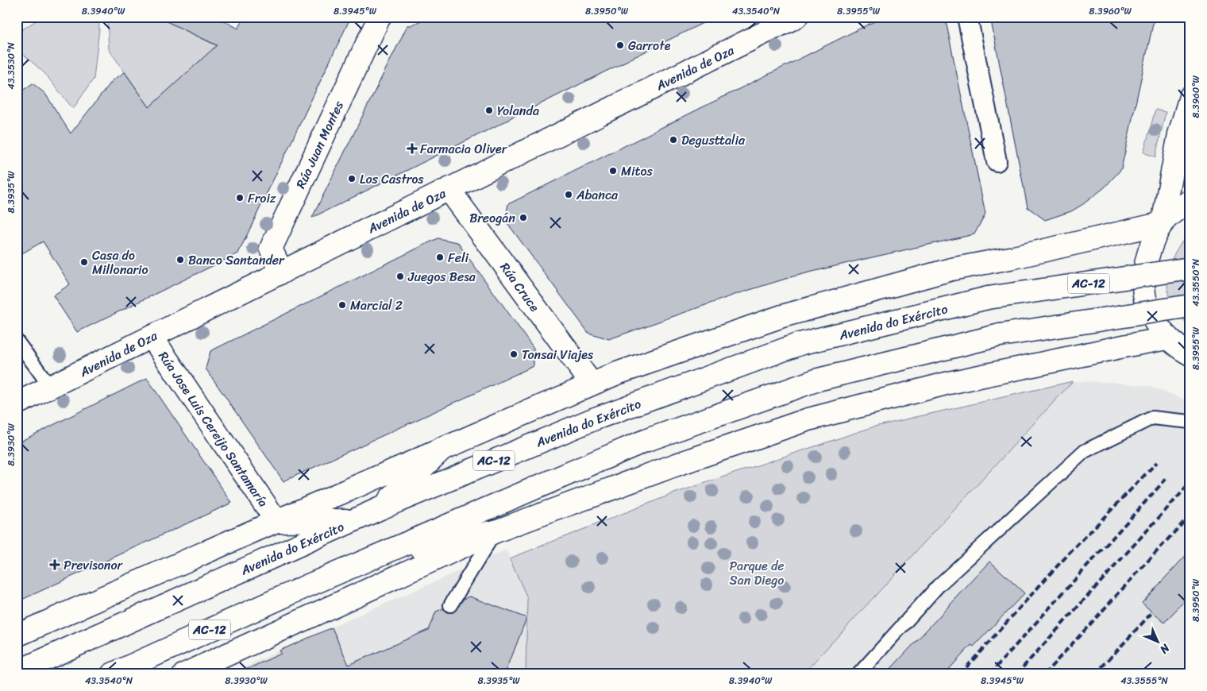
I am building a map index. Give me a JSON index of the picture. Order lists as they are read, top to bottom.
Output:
{
  "streets": {
    "street": [
      "Avenida de Oza",
      "Rúa Juan Montes",
      "AC-12",
      "Rúa Cruce",
      "Avenida do Exército",
      "Rúa Jose Luis Cereijo Santamaría"
    ]
  },
  "crossings": [
    ["Avenida de Oza", "Rúa Juan Montes"],
    ["Avenida de Oza", "Rúa Cruce"],
    ["Avenida de Oza", "Rúa Jose Luis Cereijo Santamaría"]
  ],
  "parks": ["Parque de San Diego"],
  "places": {
    "other": [
      "Garrote",
      "Yolanda",
      "Degusttalia",
      "Mitos",
      "Los Castros",
      "Abanca",
      "Froiz",
      "Breogán",
      "Feli",
      "Banco Santander",
      "Casa do Millonario",
      "Juegos Besa",
      "Marcial 2",
      "Tonsai Viajes"
    ],
    "health": ["Farmacia Oliver", "Previsonor"]
  },
  "north": "bottom right",
  "coordinates": [
    "8.3940°W",
    "8.3945°W",
    "8.3950°W",
    "43.3540°N",
    "8.3955°W",
    "8.3960°W",
    "43.3530°N",
    "8.3935°W",
    "43.3550°N",
    "8.3930°W",
    "43.3555°N"
  ]
}
